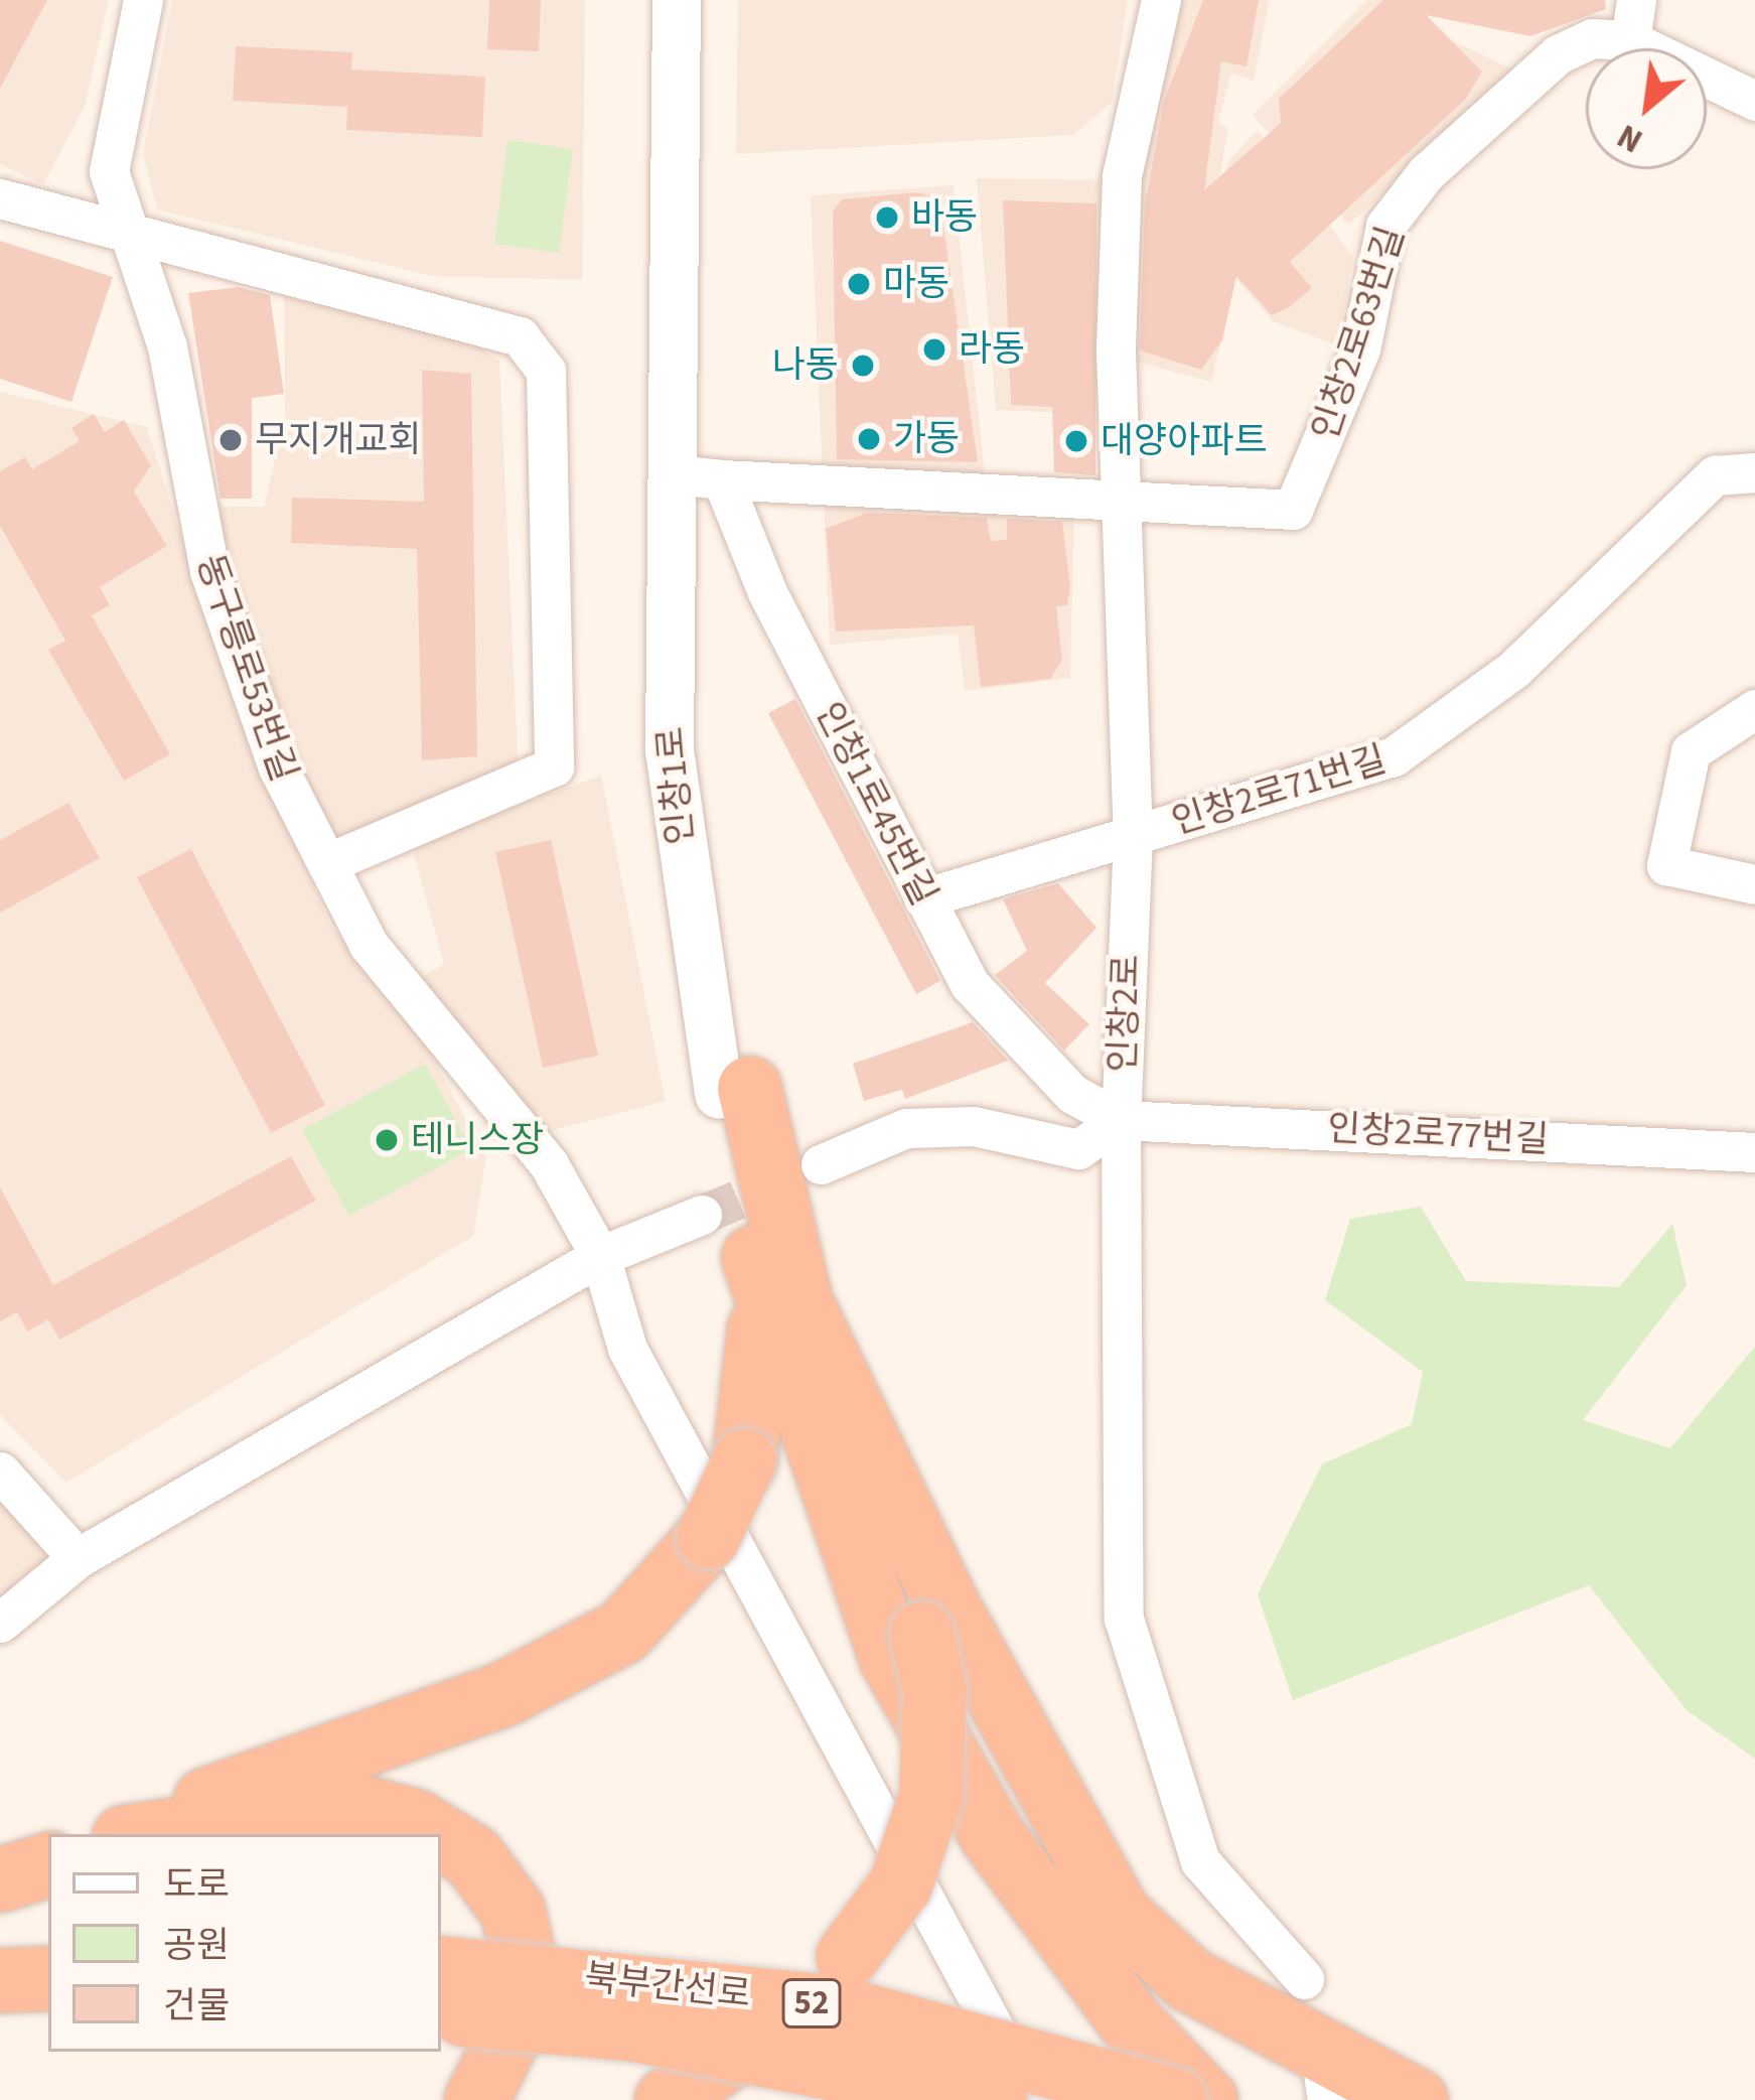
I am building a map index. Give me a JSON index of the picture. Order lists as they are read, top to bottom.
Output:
{
  "streets": {
    "highway": ["북부간선로", "52"],
    "street": [
      "인창2로63번길",
      "동구릉로53번길",
      "인창1로",
      "인창2로71번길",
      "인창1로45번길",
      "인창2로",
      "인창2로77번길"
    ]
  },
  "crossings": [
    ["인창2로63번길", "인창2로"],
    ["인창2로71번길", "인창1로45번길"],
    ["인창2로71번길", "인창2로"],
    ["인창1로45번길", "인창2로"],
    ["인창1로45번길", "인창2로77번길"],
    ["인창2로", "인창2로77번길"]
  ],
  "places": [
    "바동",
    "마동",
    "라동",
    "나동",
    "가동",
    "무지개교회",
    "대양아파트",
    "테니스장"
  ],
  "legend": ["도로", "공원", "건물"],
  "north": "bottom left"
}
